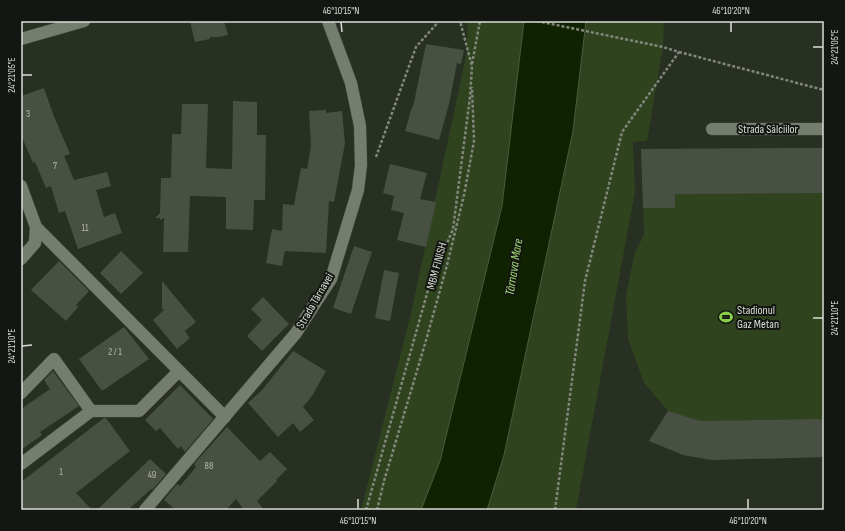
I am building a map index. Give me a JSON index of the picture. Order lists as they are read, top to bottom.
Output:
{
  "streets": {
    "street": ["Strada Sălciilor", "Strada Târnavei"],
    "path": ["MBM FINISH"]
  },
  "water": ["Târnava Mare"],
  "places": {
    "sports": ["Stadionul Gaz Metan"]
  },
  "house_numbers": [
    "3",
    "7",
    "11",
    "2 / 1",
    "88",
    "1",
    "49"
  ],
  "coordinates": [
    "46°10'15\"N",
    "46°10'20\"N",
    "24°21'05\"E",
    "24°21'10\"E"
  ]
}
